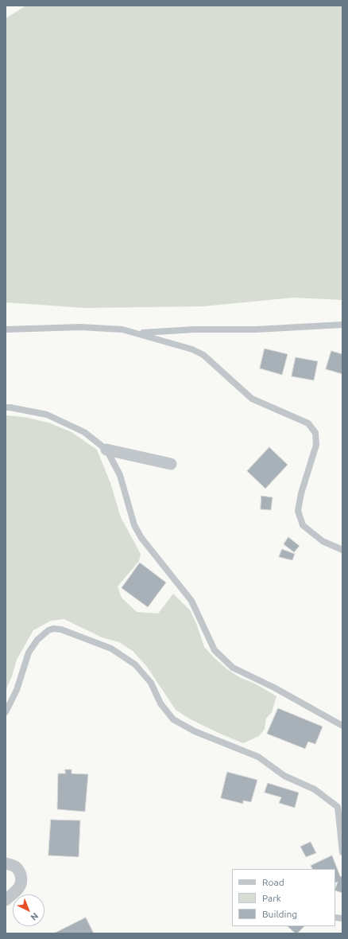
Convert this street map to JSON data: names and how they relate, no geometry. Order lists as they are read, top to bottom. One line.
{"legend":["Road","Park","Building"],"north":"bottom right"}
